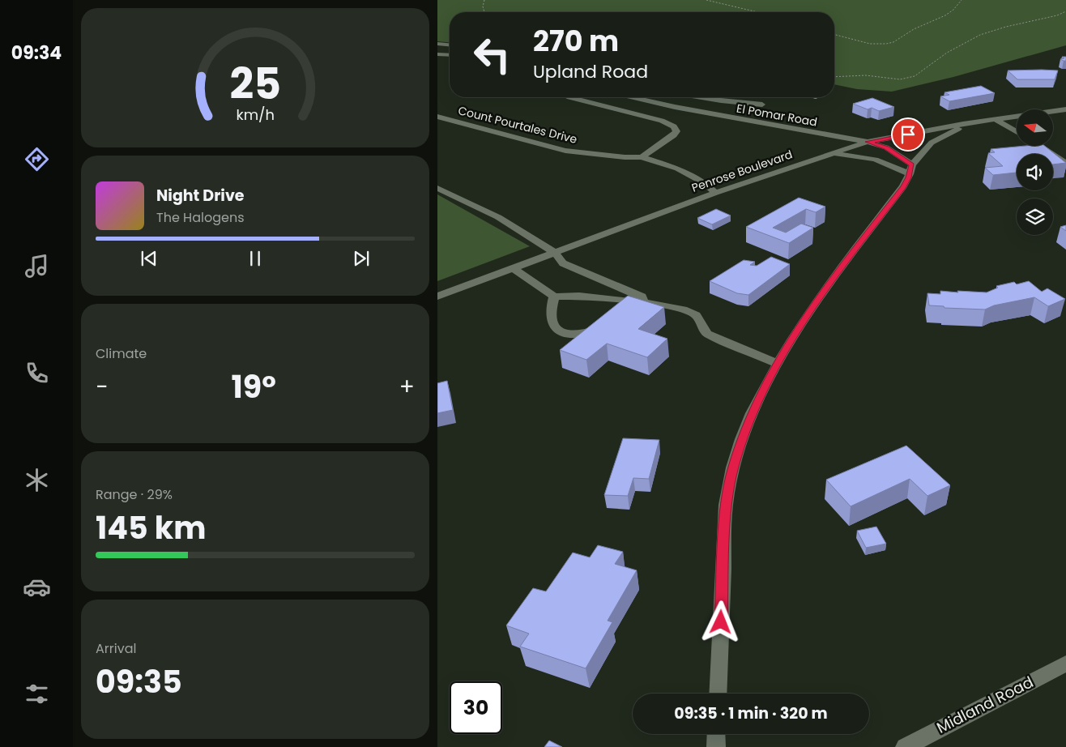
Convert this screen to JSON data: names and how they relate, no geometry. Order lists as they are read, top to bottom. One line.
{"streets":{"street":["El Pomar Road","Count Pourtales Drive","Penrose Boulevard","Midland Road"]},"crossings":[["El Pomar Road","Penrose Boulevard"],["Count Pourtales Drive","Penrose Boulevard"]],"north":"left","page":{"tabs":"09:34","turn":["270 m","Upland Road"],"song":["Night Drive","The Halogens"],"tile":["Climate",["Range · 29%","145 km"],["Arrival","09:35"]],"heat":["−","19°","+"],"limit":"30","trip":"09:35 · 1 min · 320 m","gauge":["25","km/h"]}}
